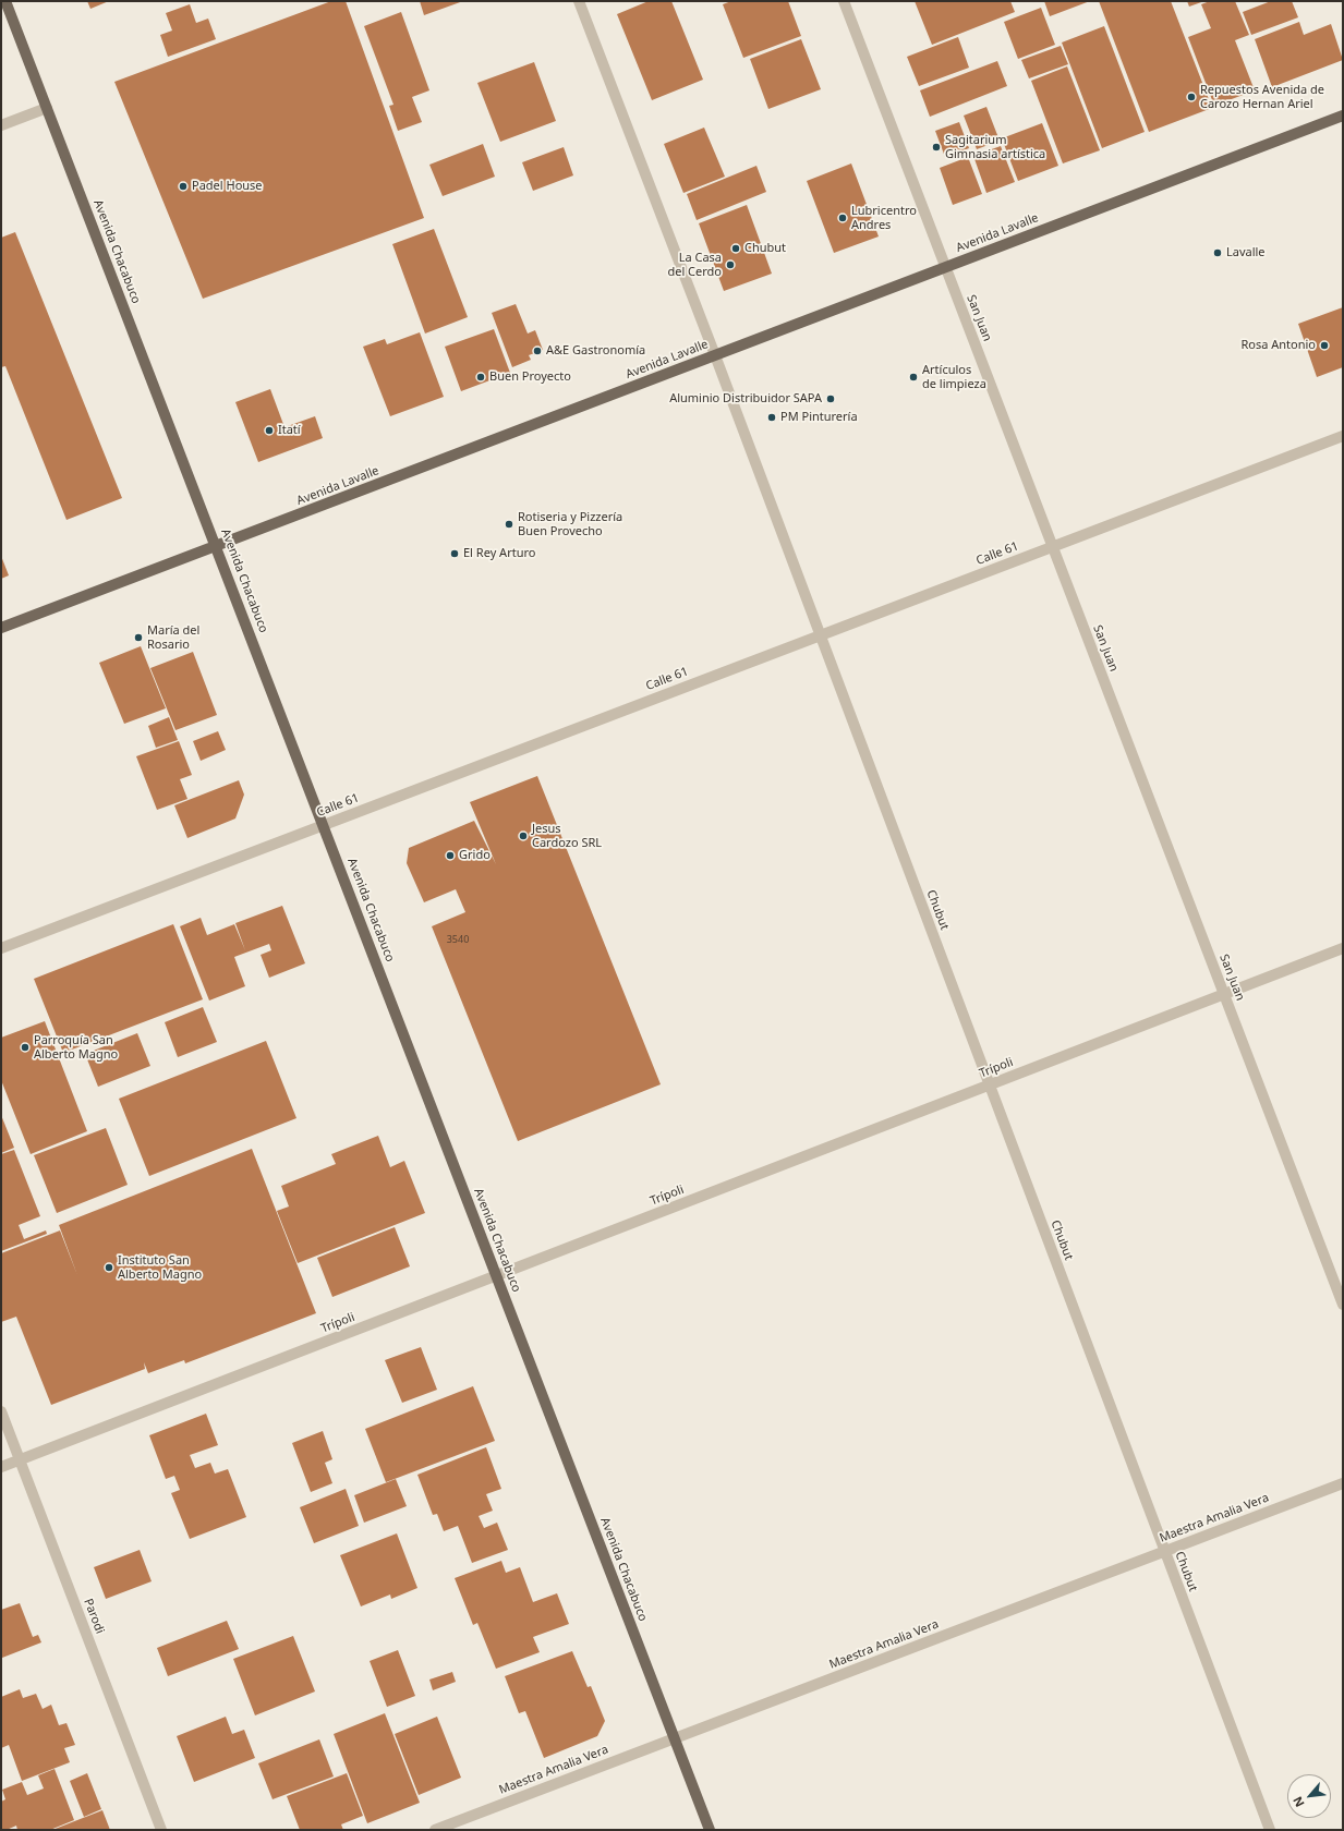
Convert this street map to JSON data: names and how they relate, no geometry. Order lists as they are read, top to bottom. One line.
{"streets":{"main road":["Avenida Lavalle","Avenida Chacabuco"],"street":["San Juan","Calle 61","Chubut","Trípoli","Maestra Amalia Vera","Parodi"]},"crossings":[["Avenida Lavalle","Avenida Chacabuco"],["Avenida Lavalle","San Juan"],["Avenida Lavalle","Chubut"],["Avenida Chacabuco","Calle 61"],["Avenida Chacabuco","Trípoli"],["Avenida Chacabuco","Maestra Amalia Vera"],["San Juan","Calle 61"],["San Juan","Trípoli"],["Calle 61","Chubut"],["Chubut","Trípoli"],["Chubut","Maestra Amalia Vera"],["Trípoli","Parodi"]],"places":["Repuestos Avenida de Carozo Hernan Ariel","Sagitarium Gimnasia artística","Padel House","Lubricentro Andres","Chubut","Lavalle","La Casa del Cerdo","Rosa Antonio","A&E Gastronomía","Buen Proyecto","Artículos de limpieza","Aluminio Distribuidor SAPA","PM Pinturería","Itatí","Rotiseria y Pizzería Buen Provecho","El Rey Arturo","María del Rosario","Jesus Cardozo SRL","Grido","Parroquía San Alberto Magno","Instituto San Alberto Magno"],"house_numbers":["3540"],"north":"bottom left"}
